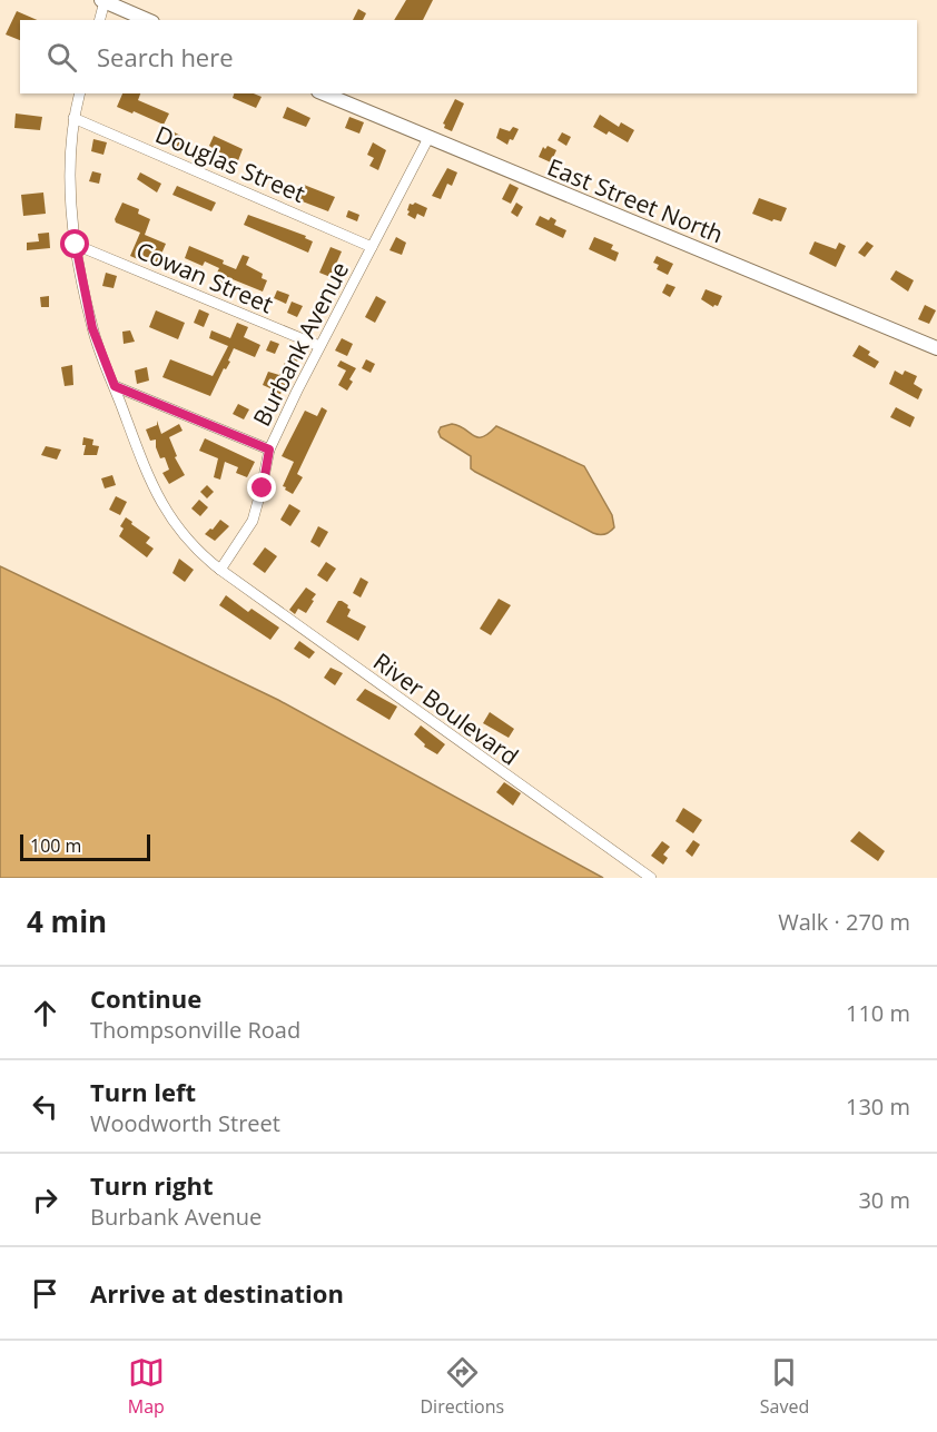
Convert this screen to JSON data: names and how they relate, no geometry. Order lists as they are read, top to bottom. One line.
{"streets":{"main road":["East Street North"],"street":["Douglas Street","Cowan Street","Burbank Avenue","River Boulevard"]},"crossings":[["Douglas Street","Burbank Avenue"],["Douglas Street","River Boulevard"],["East Street North","Burbank Avenue"],["Cowan Street","Burbank Avenue"],["Cowan Street","River Boulevard"],["Burbank Avenue","River Boulevard"]],"scale_bar":"100 m","page":{"search":"Search here","scale":"100 m","heading":["4 min","Walk · 270 m"],"list":[["Continue","Thompsonville Road","110 m"],["Turn left","Woodworth Street","130 m"],["Turn right","Burbank Avenue","30 m"],"Arrive at destination"],"nav":["Map","Directions","Saved"]}}
